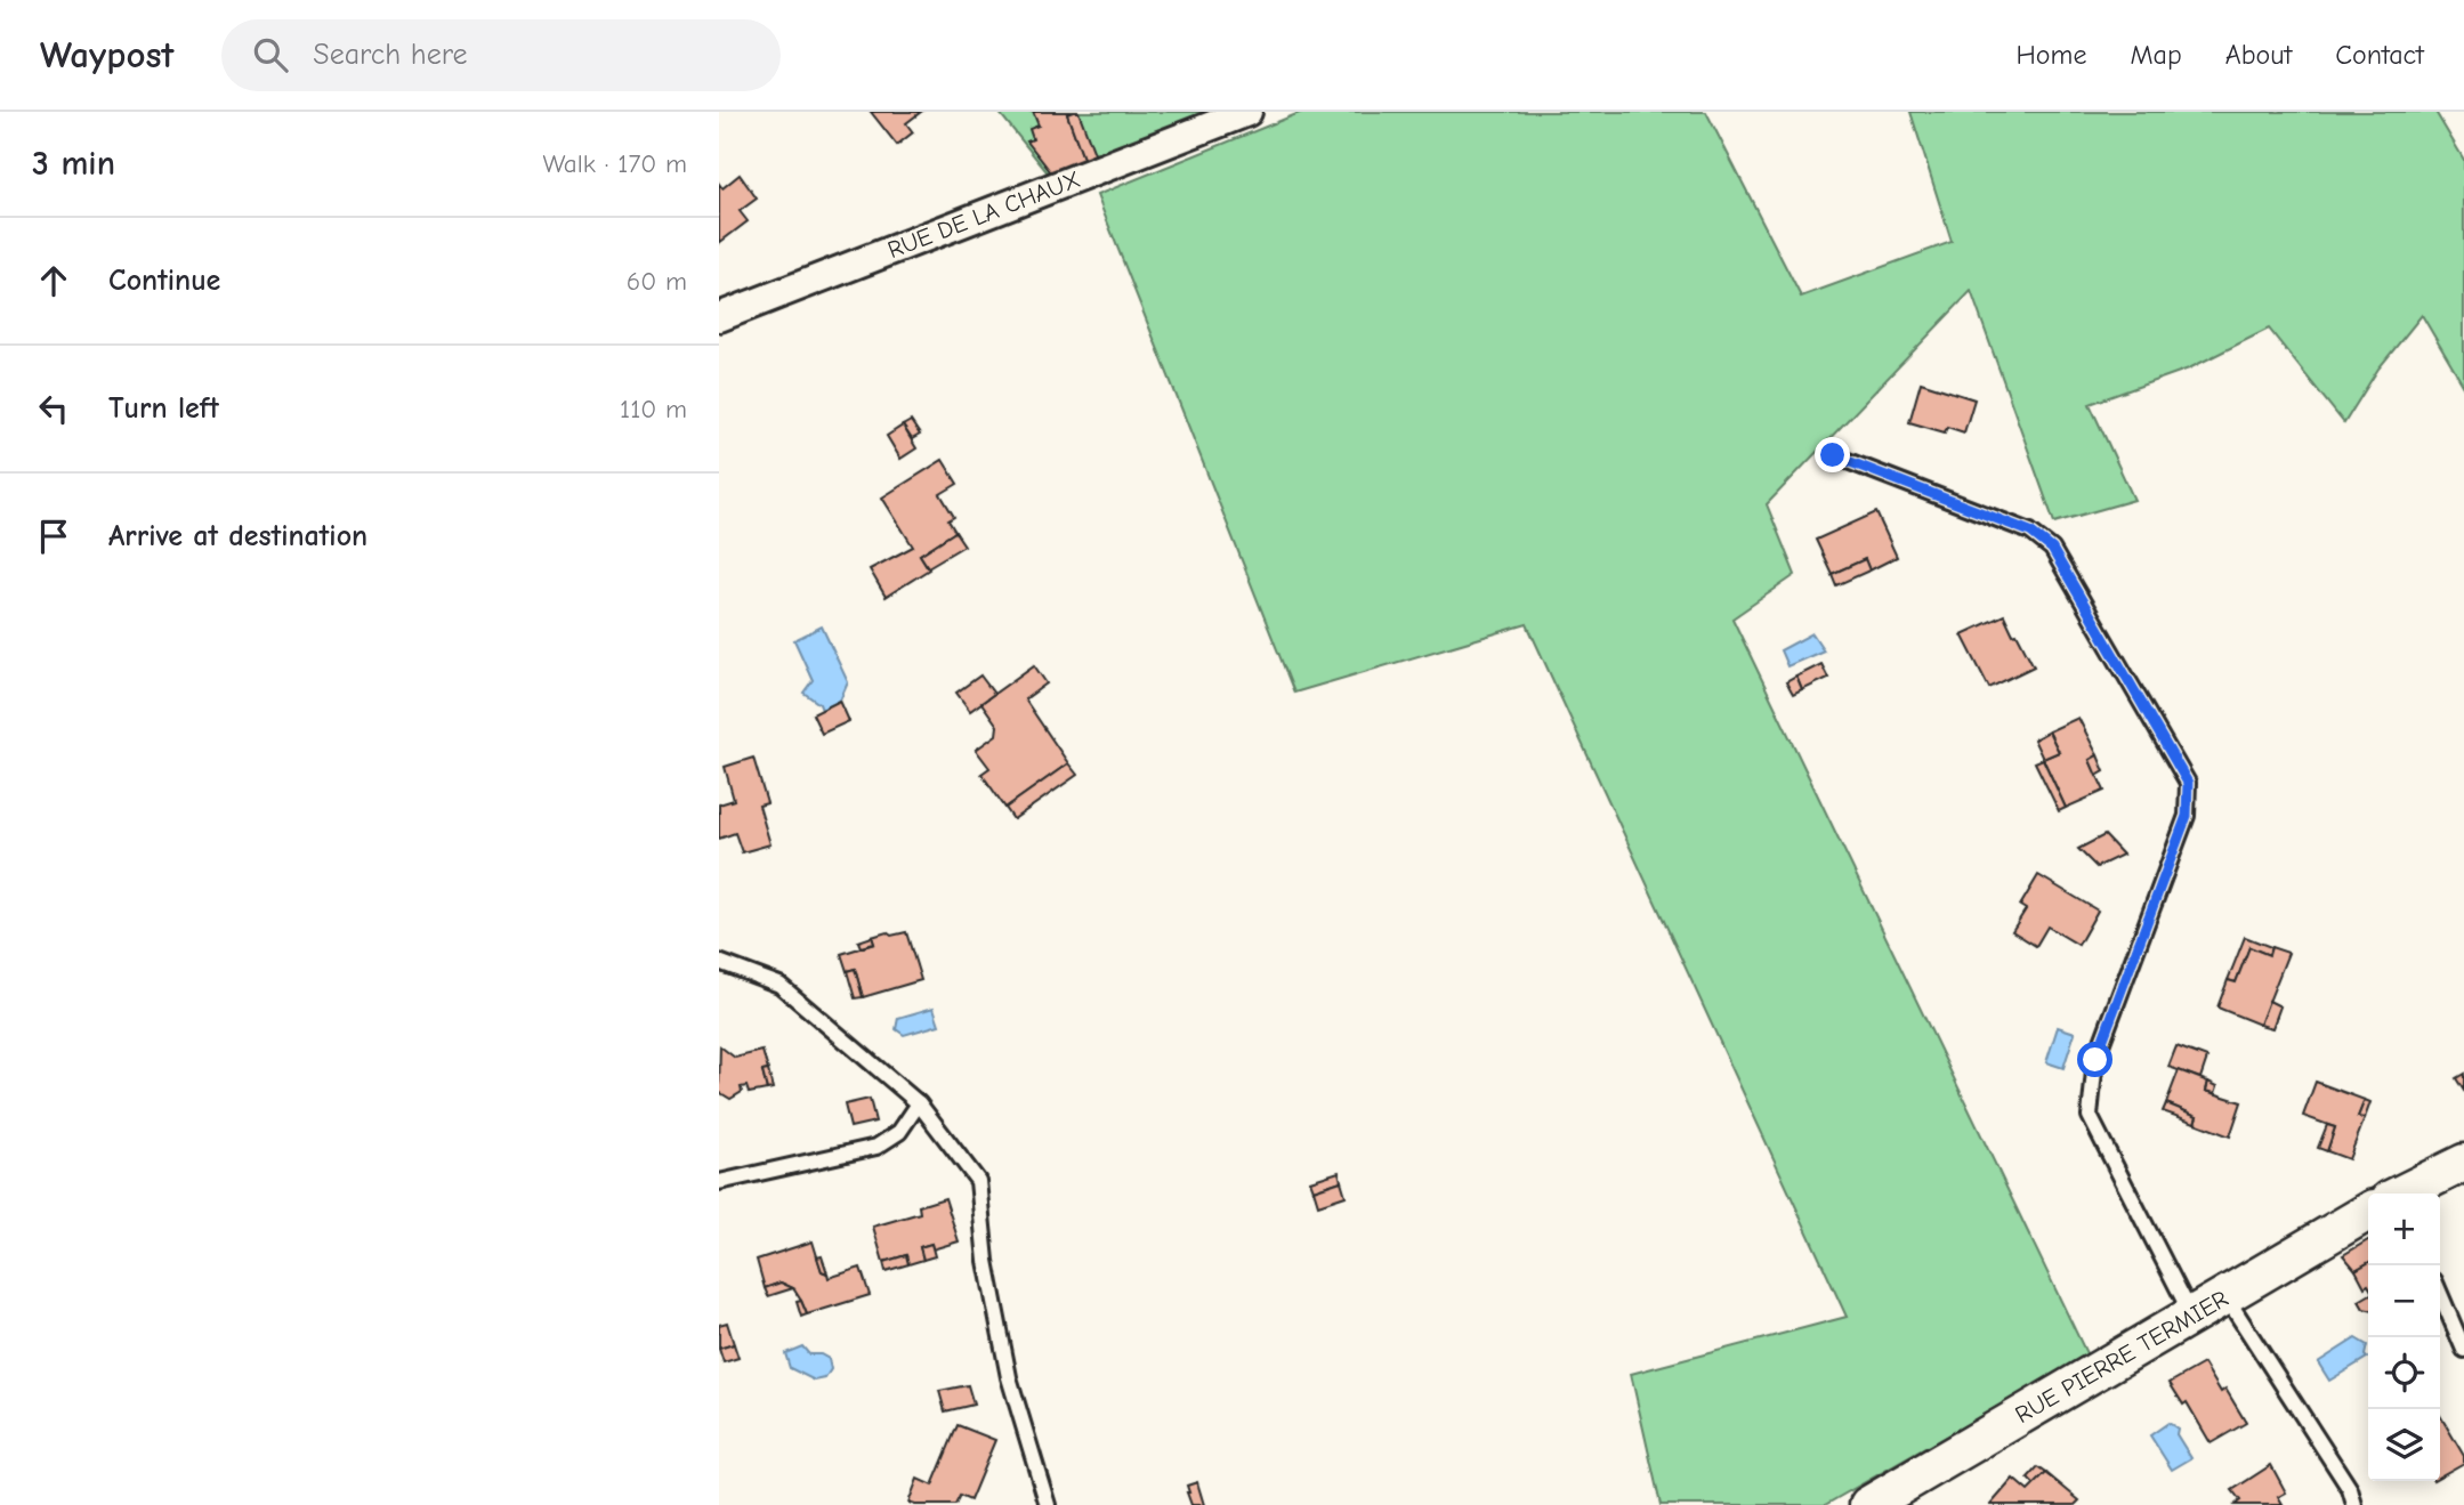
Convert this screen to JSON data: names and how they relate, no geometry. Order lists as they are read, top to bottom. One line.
{"streets":{"street":["RUE DE LA CHAUX","RUE PIERRE TERMIER"]},"page":{"header":"Waypost","search":"Search here","nav":["Home","Map","About","Contact"],"heading":["3 min","Walk · 170 m"],"list":[["Continue","60 m"],["Turn left","110 m"],"Arrive at destination"],"map_buttons":["+","−"]}}
